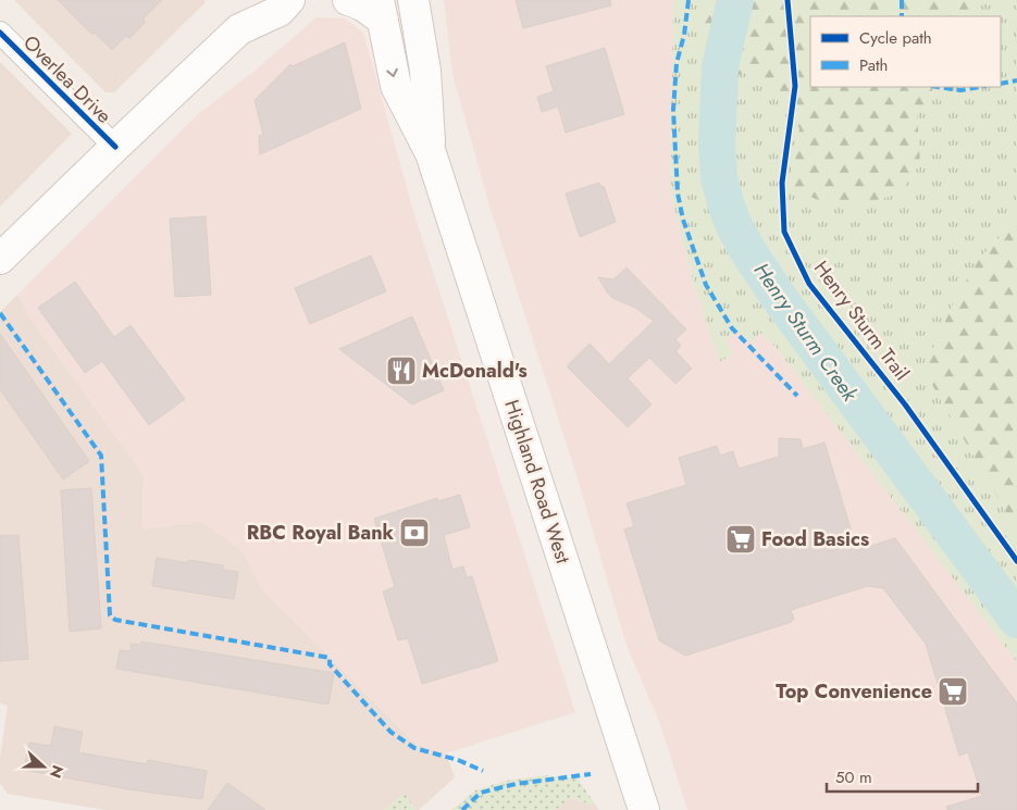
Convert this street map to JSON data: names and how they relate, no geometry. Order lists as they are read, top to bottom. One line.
{"streets":{"main road":["Highland Road West"],"street":["Overlea Drive"],"cycle path":["Henry Sturm Trail"]},"water":["Henry Sturm Creek"],"places":{"restaurant":["McDonald's"],"bank":["RBC Royal Bank"],"supermarket":["Food Basics","Top Convenience"]},"legend":["Cycle path","Path"],"scale_bar":"50 m","north":"right"}
